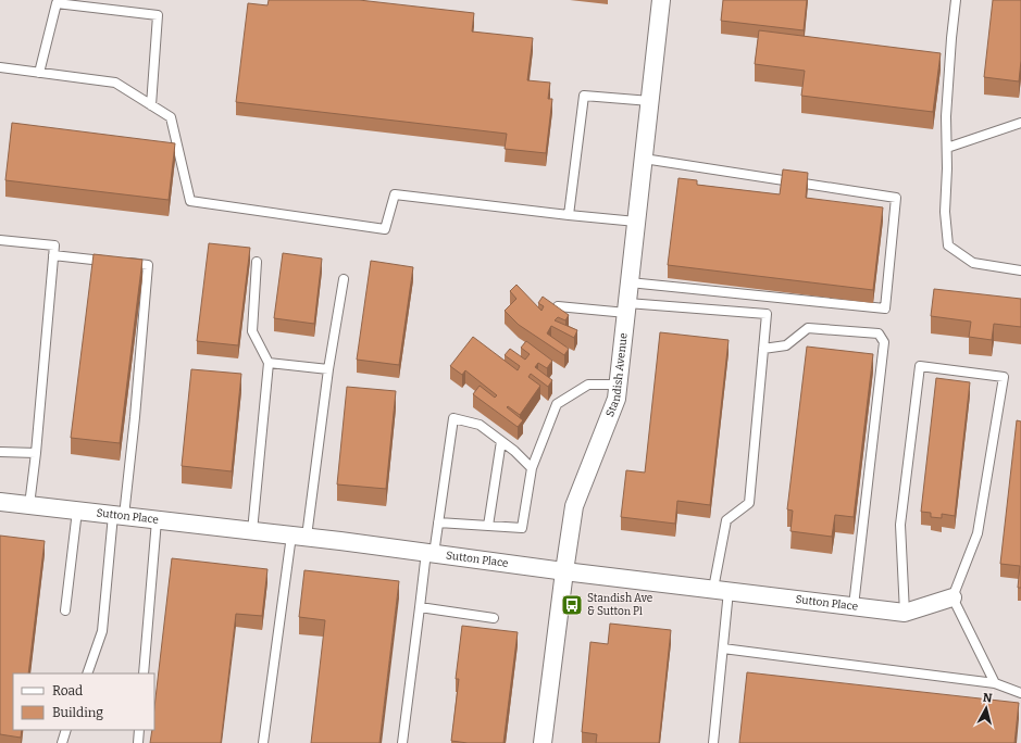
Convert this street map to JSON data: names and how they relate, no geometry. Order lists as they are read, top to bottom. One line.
{"streets":{"street":["Standish Avenue","Sutton Place"]},"crossings":[["Standish Avenue","Sutton Place"]],"places":{"bus stop":["Standish Ave & Sutton Pl"]},"legend":["Road","Building"],"north":"top"}
